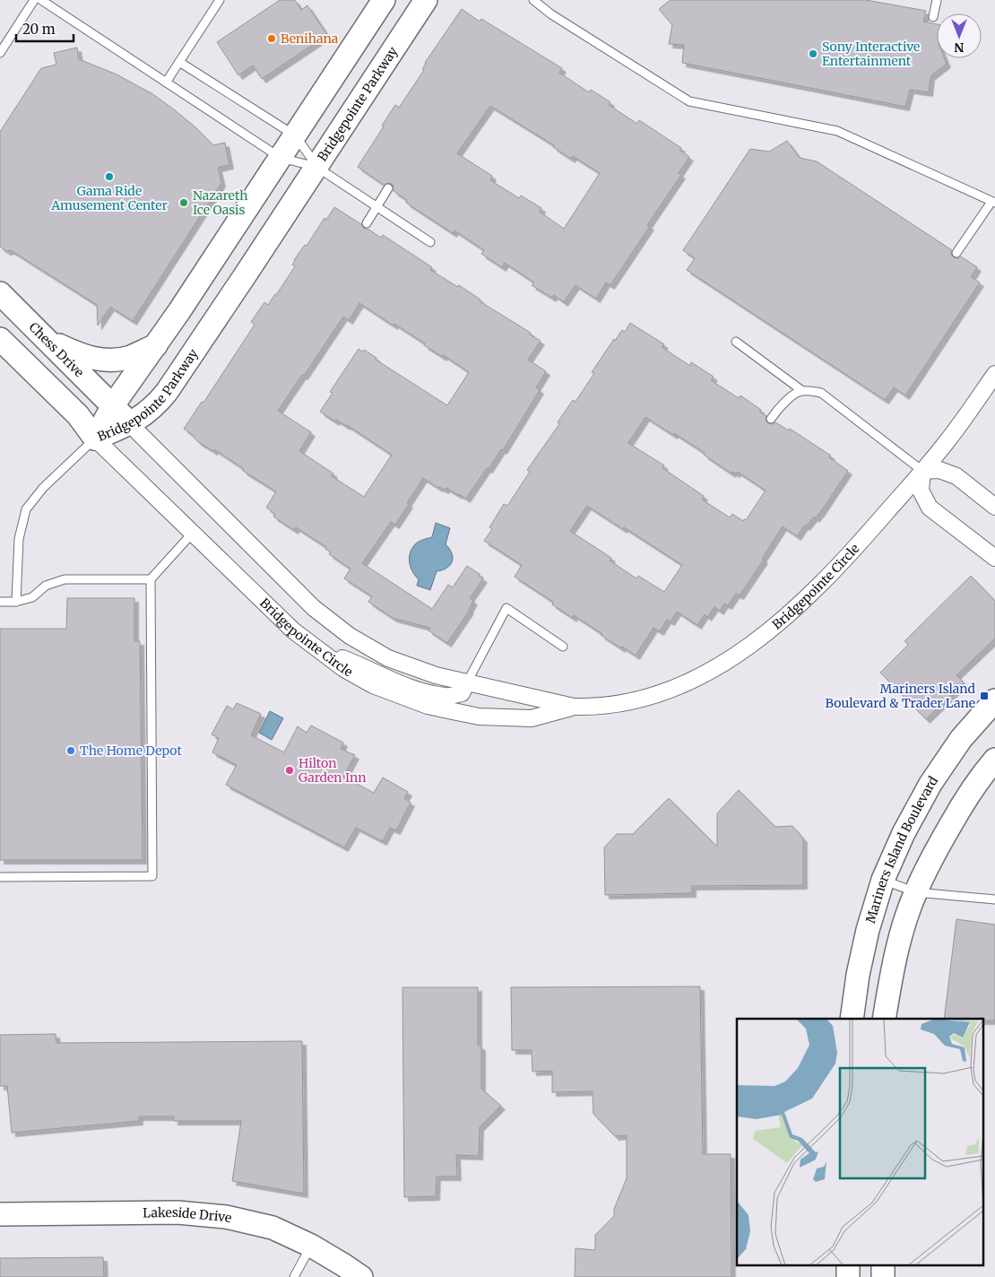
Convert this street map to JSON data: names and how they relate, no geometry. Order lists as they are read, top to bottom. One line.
{"streets":{"main road":["Bridgepointe Parkway","Chess Drive","Bridgepointe Circle","Mariners Island Boulevard","Lakeside Drive"]},"crossings":[["Bridgepointe Parkway","Chess Drive"],["Bridgepointe Parkway","Bridgepointe Circle"],["Chess Drive","Bridgepointe Circle"]],"places":{"other":["Benihana","Sony Interactive Entertainment","Gama Ride Amusement Center","Nazareth Ice Oasis","The Home Depot","Hilton Garden Inn"],"transit":["Mariners Island Boulevard & Trader Lane"]},"scale_bar":"20 m","north":"bottom"}
